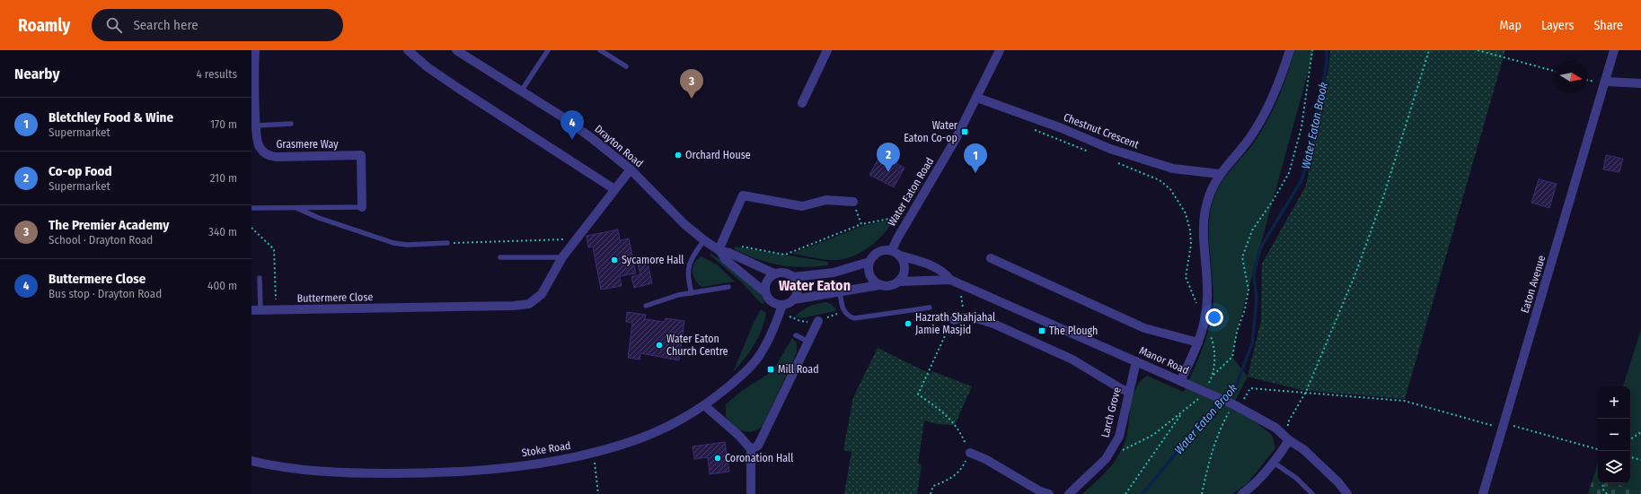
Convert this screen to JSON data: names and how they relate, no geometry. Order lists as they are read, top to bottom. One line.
{"streets":{"street":["Chestnut Crescent","Grasmere Way","Drayton Road","Water Eaton Road","Eaton Avenue","Buttermere Close","Manor Road","Larch Grove","Stoke Road"]},"crossings":[["Chestnut Crescent","Water Eaton Road"],["Drayton Road","Buttermere Close"],["Drayton Road","Stoke Road"],["Water Eaton Road","Manor Road"],["Manor Road","Larch Grove"]],"districts":["Water Eaton"],"water":["Water Eaton Brook"],"places":{"transit":["Water Eaton Co-op","The Plough","Mill Road"],"other":["Orchard House","Sycamore Hall","Hazrath Shahjahal Jamie Masjid","Water Eaton Church Centre","Coronation Hall"]},"north":"right","page":{"header":"Roamly","search":"Search here","nav":["Map","Layers","Share"],"heading":["Nearby","4 results"],"pins":["3","4","2","1"],"list":[{"mark":"1","name":"Bletchley Food & Wine","note":"Supermarket","value":"170 m"},{"mark":"2","name":"Co-op Food","note":"Supermarket","value":"210 m"},{"mark":"3","name":"The Premier Academy","note":"School · Drayton Road","value":"340 m"},{"mark":"4","name":"Buttermere Close","note":"Bus stop · Drayton Road","value":"400 m"}],"map_buttons":["+","−"]}}
